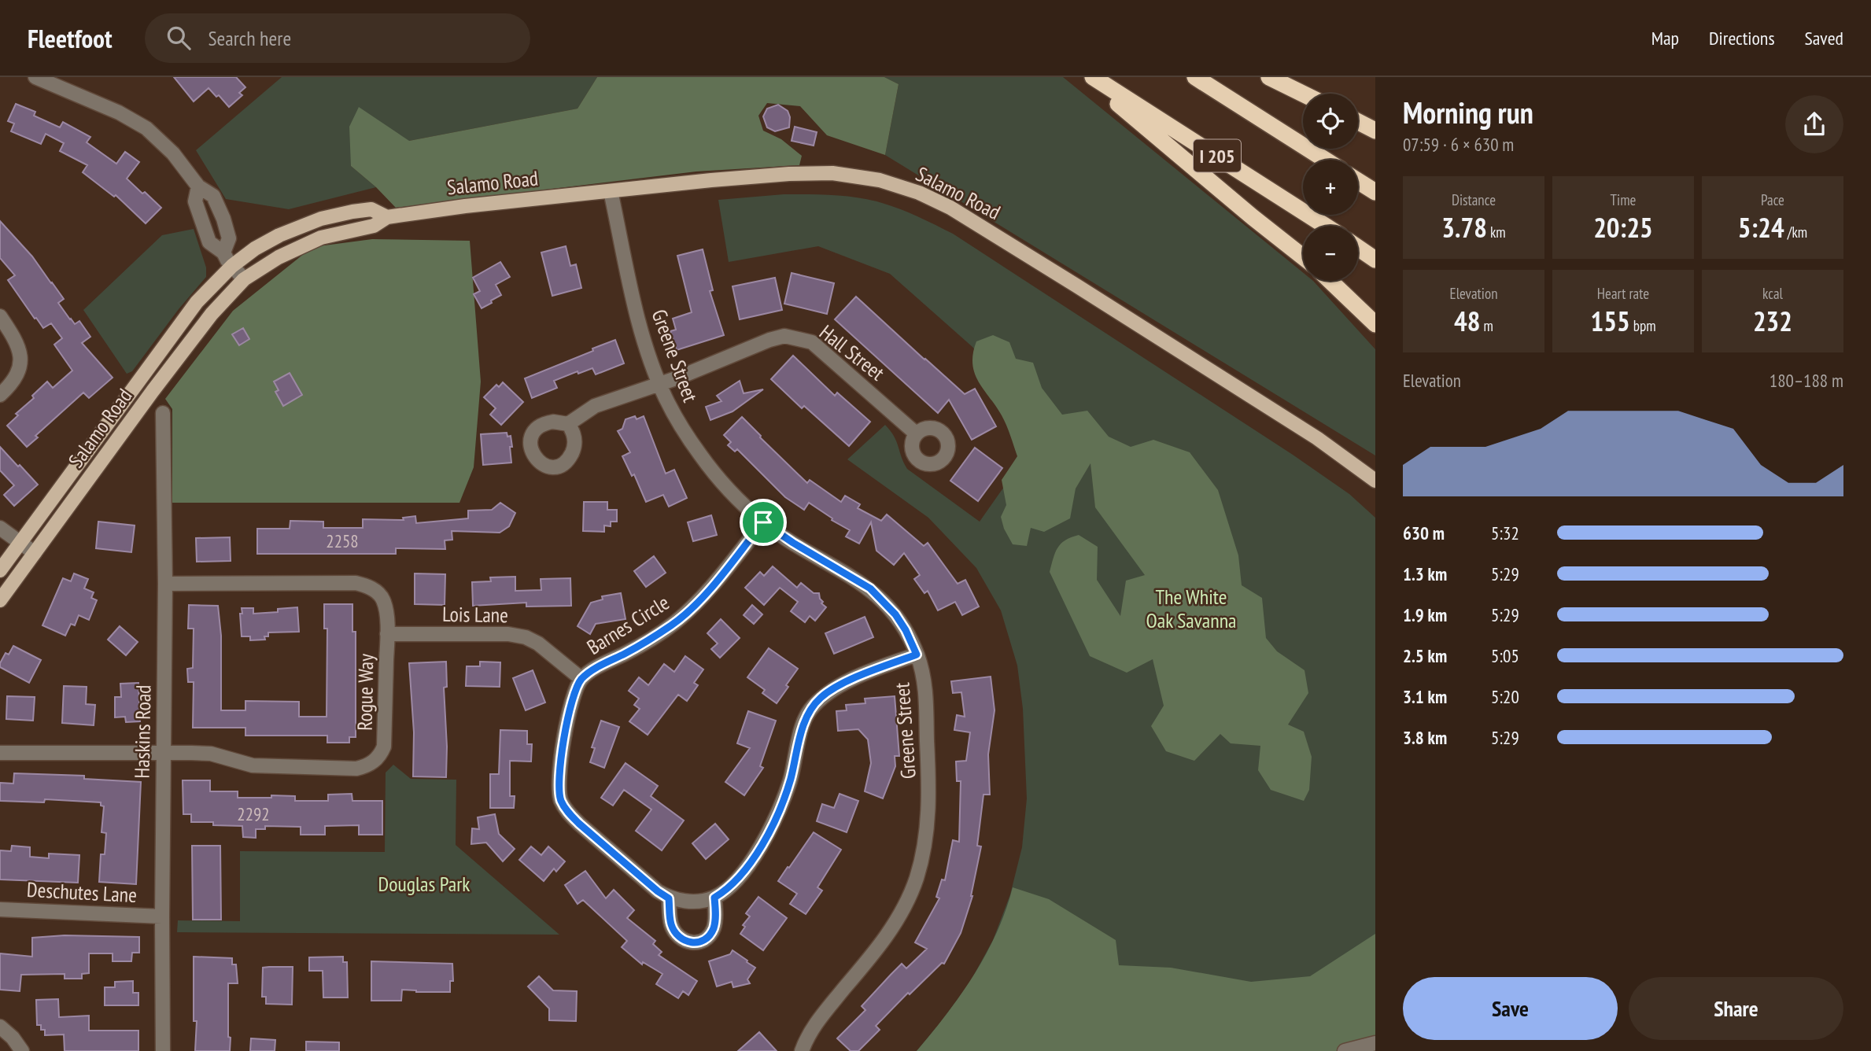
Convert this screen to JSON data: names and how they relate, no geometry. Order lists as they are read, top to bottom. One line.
{"streets":{"highway":["I 205"],"main road":["Salamo Road"],"street":["Hall Street","Greene Street","Lois Lane","Barnes Circle","Rogue Way","Haskins Road","Deschutes Lane"]},"crossings":[["Salamo Road","Greene Street"],["Hall Street","Greene Street"],["Greene Street","Barnes Circle"],["Lois Lane","Barnes Circle"],["Lois Lane","Rogue Way"],["Rogue Way","Haskins Road"],["Haskins Road","Deschutes Lane"]],"parks":["The White Oak Savanna","Douglas Park"],"house_numbers":["2258","2292"],"page":{"header":"Fleetfoot","search":"Search here","nav":["Map","Directions","Saved"],"heading":["Morning run","07:59 · 6 × 630 m"],"map_buttons":["+","−"],"stats":[["Distance","3.78 km"],["Time","20:25"],["Pace","5:24 /km"],["Elevation","48 m"],["Heart rate","155 bpm"],["kcal","232"]],"chart":["Elevation","180–188 m"],"list":[{"name":"630 m","note":"5:32"},{"name":"1.3 km","note":"5:29"},{"name":"1.9 km","note":"5:29"},{"name":"2.5 km","note":"5:05"},{"name":"3.1 km","note":"5:20"},{"name":"3.8 km","note":"5:29"}],"buttons":["Save","Share"]}}
